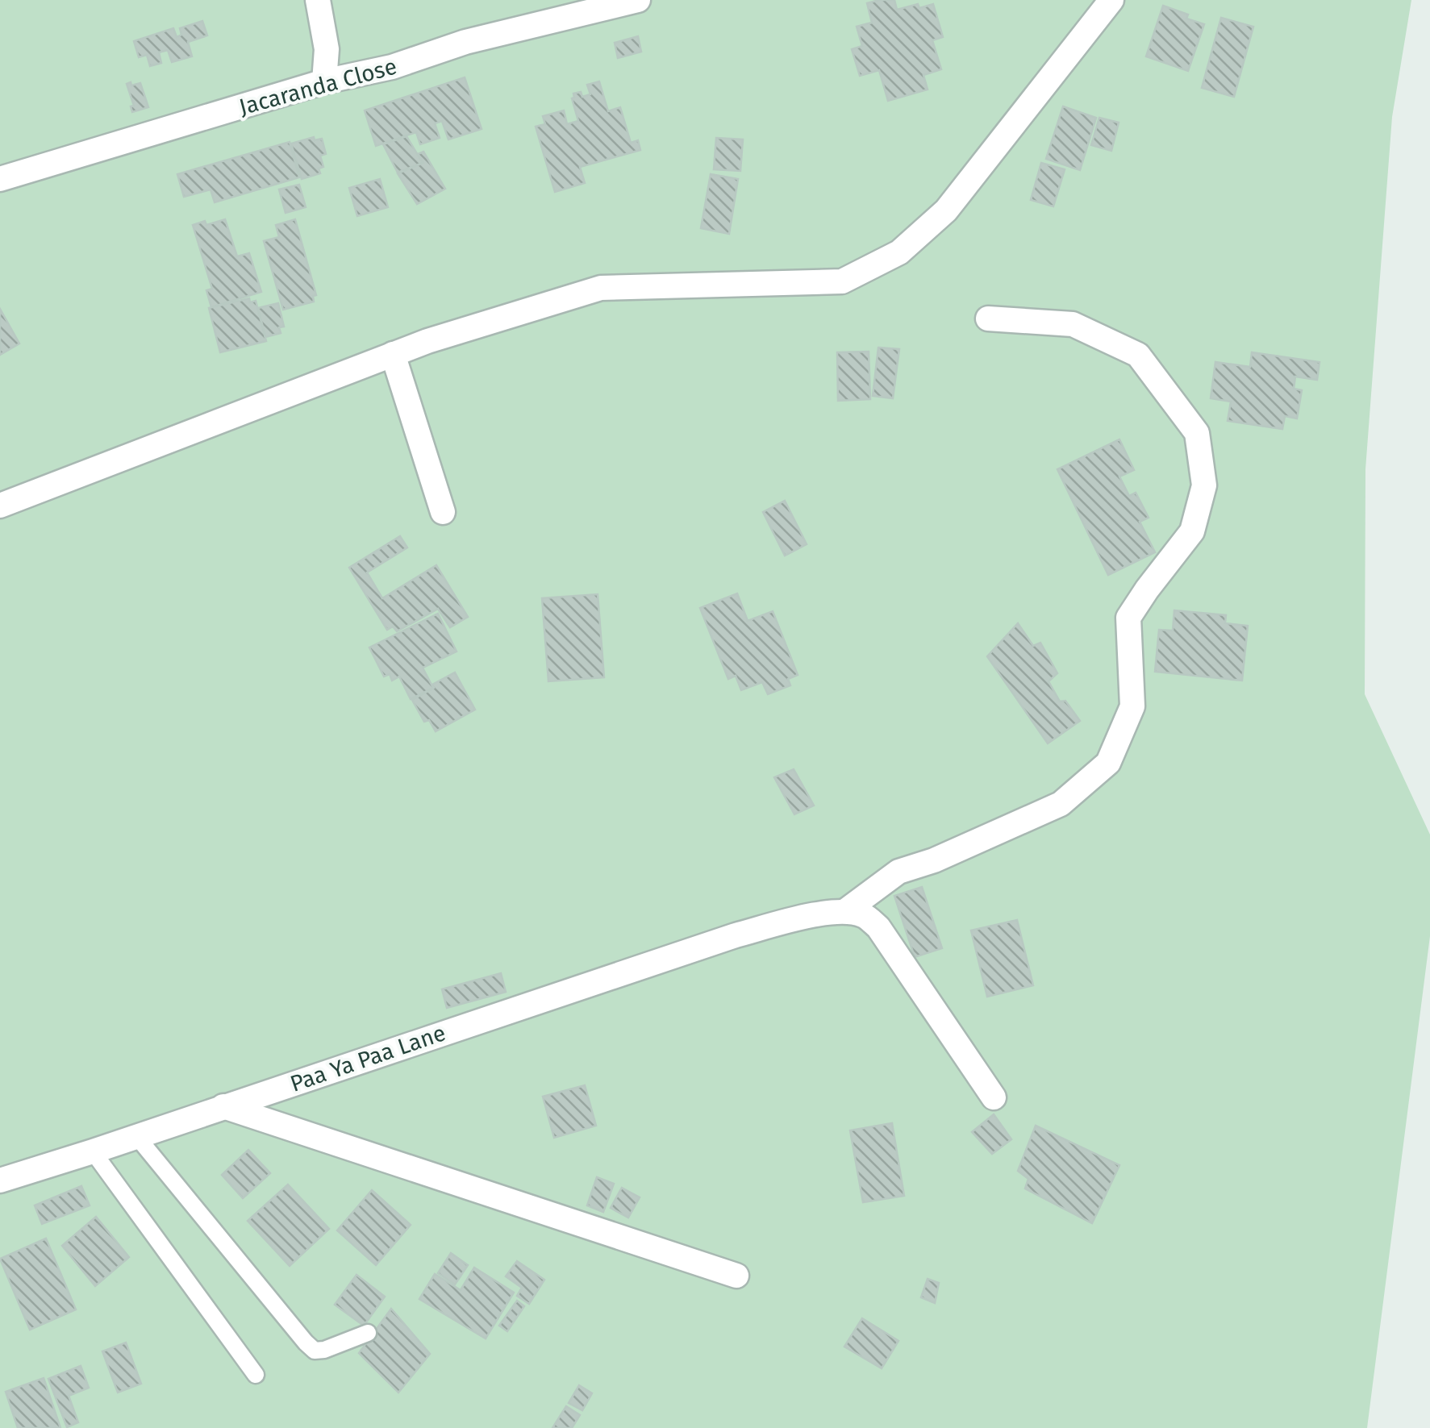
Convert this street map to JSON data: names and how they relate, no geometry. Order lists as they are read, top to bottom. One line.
{"streets":{"street":["Jacaranda Close","Paa Ya Paa Lane"]}}
